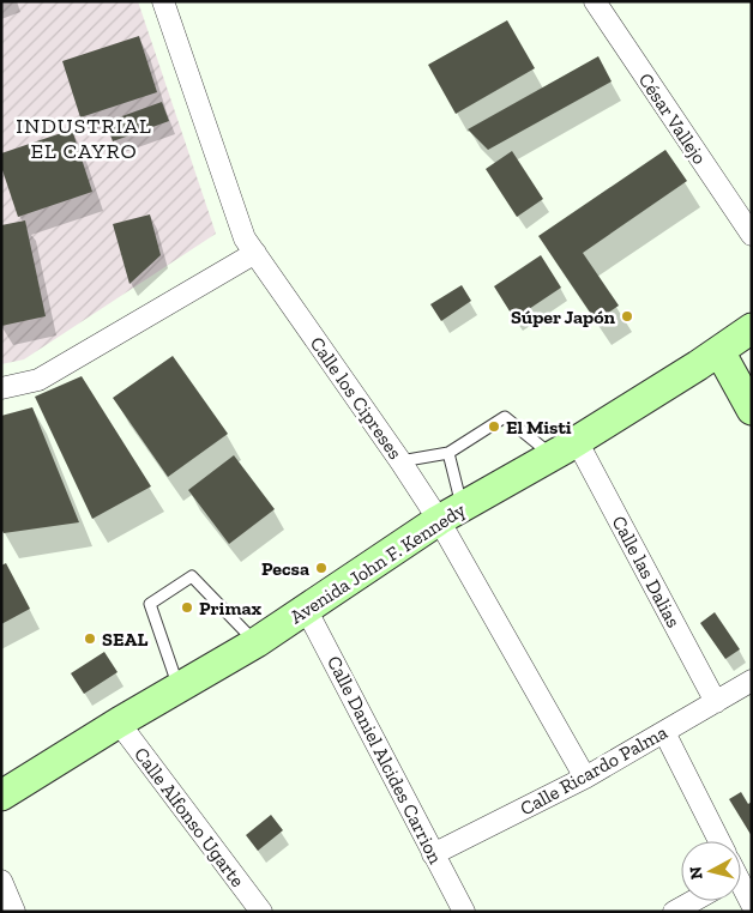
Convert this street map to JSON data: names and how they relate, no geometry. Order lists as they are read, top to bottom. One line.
{"streets":{"main road":["Avenida John F. Kennedy"],"street":["César Vallejo","Calle los Cipreses","Calle las Dalias","Calle Daniel Alcides Carrion","Calle Ricardo Palma","Calle Alfonso Ugarte"]},"crossings":[["Calle los Cipreses","Avenida John F. Kennedy"],["Calle los Cipreses","Calle Ricardo Palma"],["Avenida John F. Kennedy","Calle las Dalias"],["Avenida John F. Kennedy","Calle Daniel Alcides Carrion"],["Avenida John F. Kennedy","Calle Alfonso Ugarte"],["Calle las Dalias","Calle Ricardo Palma"],["Calle Daniel Alcides Carrion","Calle Ricardo Palma"]],"districts":["INDUSTRIAL EL CAYRO"],"places":["Súper Japón","El Misti","Pecsa","Primax","SEAL"],"north":"left"}
